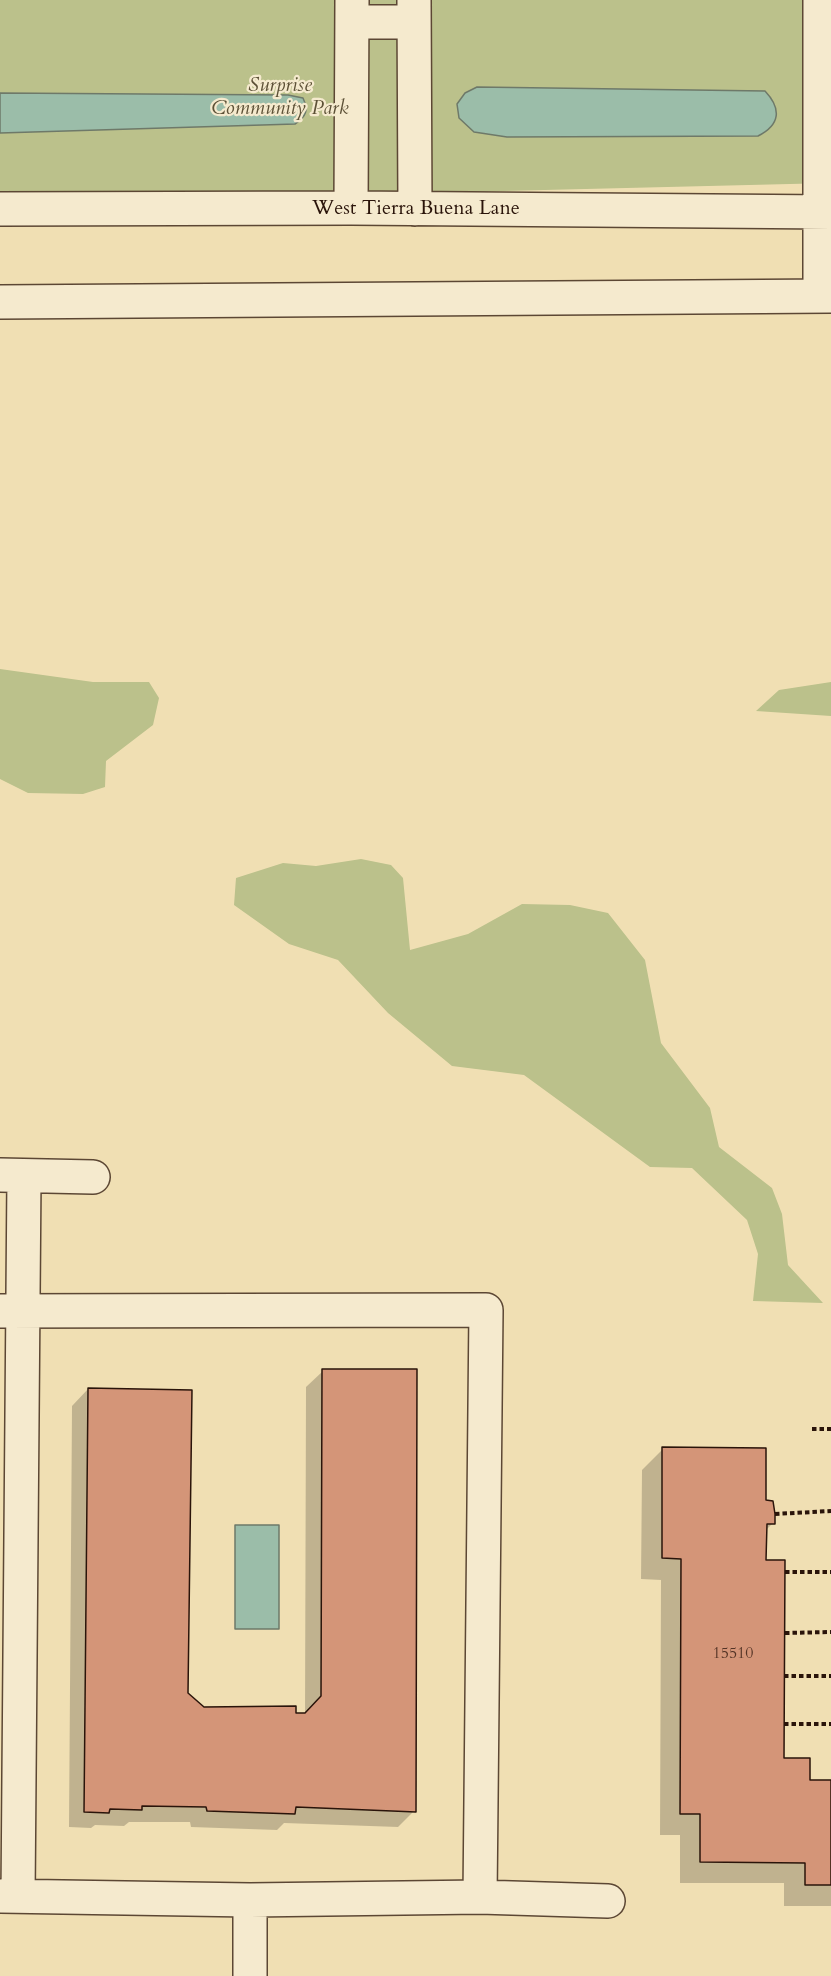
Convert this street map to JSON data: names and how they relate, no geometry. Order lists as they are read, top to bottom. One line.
{"streets":{"street":["West Tierra Buena Lane"]},"parks":["Surprise Community Park"],"house_numbers":["15510"]}
